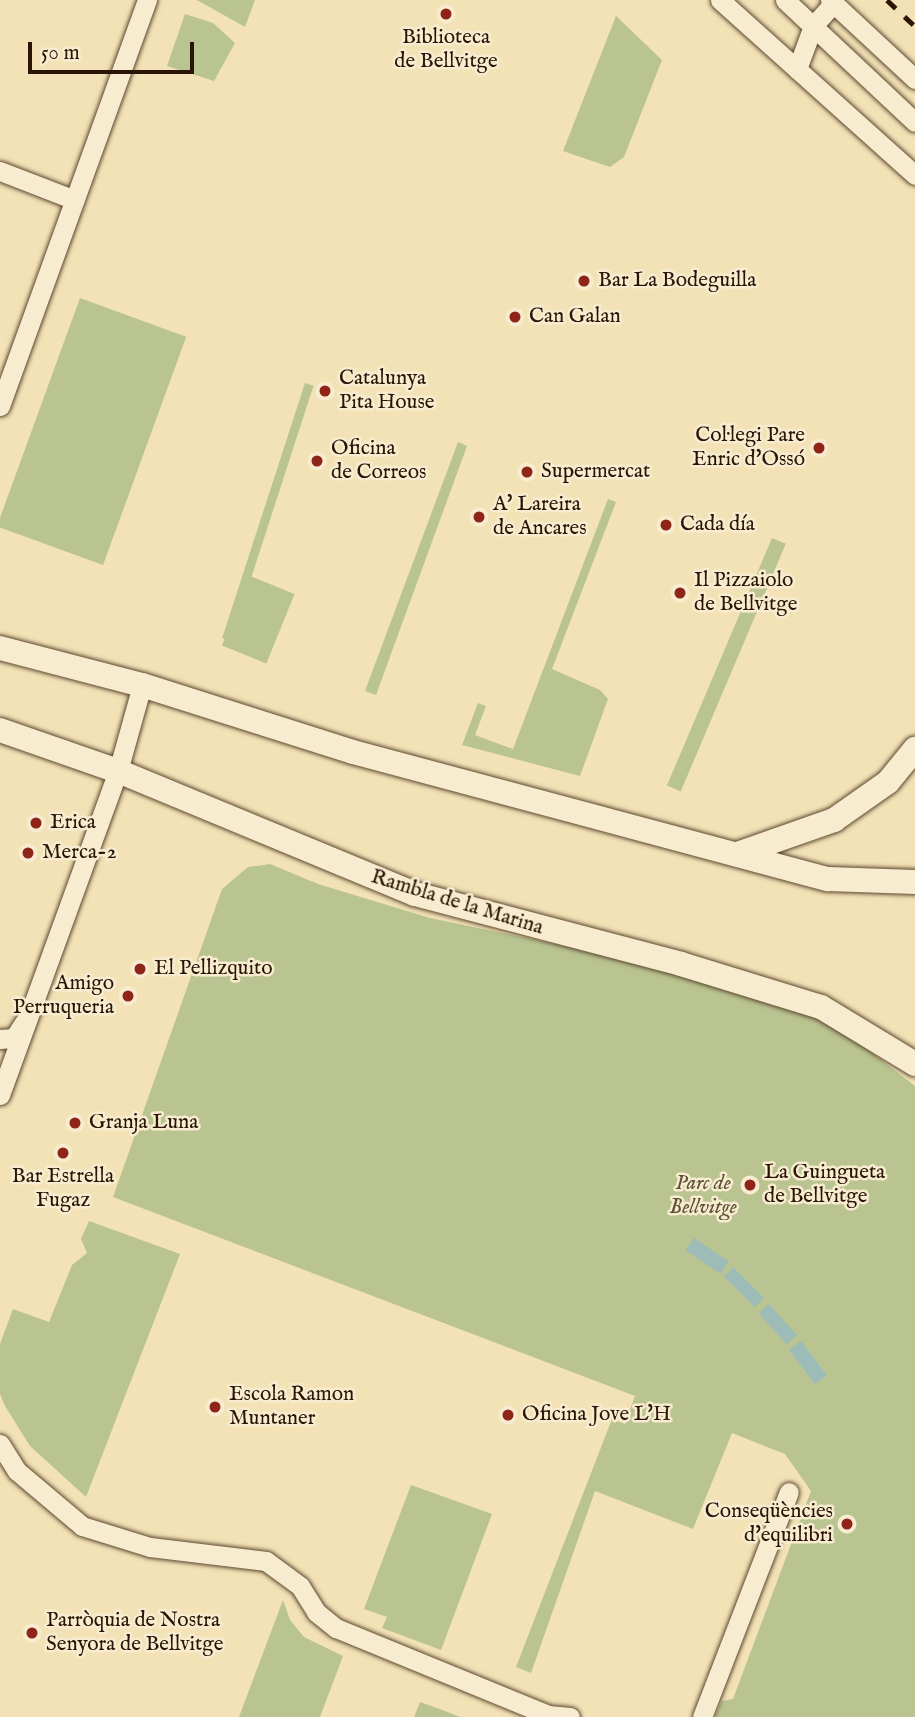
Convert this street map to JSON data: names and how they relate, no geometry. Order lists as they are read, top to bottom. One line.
{"streets":{"street":["Rambla de la Marina"]},"parks":["Parc de Bellvitge"],"places":["Biblioteca de Bellvitge","Bar La Bodeguilla","Can Galan","Catalunya Pita House","Col·legi Pare Enric d'Ossó","Oficina de Correos","Supermercat","A' Lareira de Ancares","Cada día","Il Pizzaiolo de Bellvitge","Erica","Merca-2","El Pellizquito","Amigo Perruqueria","Granja Luna","Bar Estrella Fugaz","La Guingueta de Bellvitge","Escola Ramon Muntaner","Oficina Jove L'H","Conseqüències d'equilibri","Parròquia de Nostra Senyora de Bellvitge"],"scale_bar":"50 m"}
